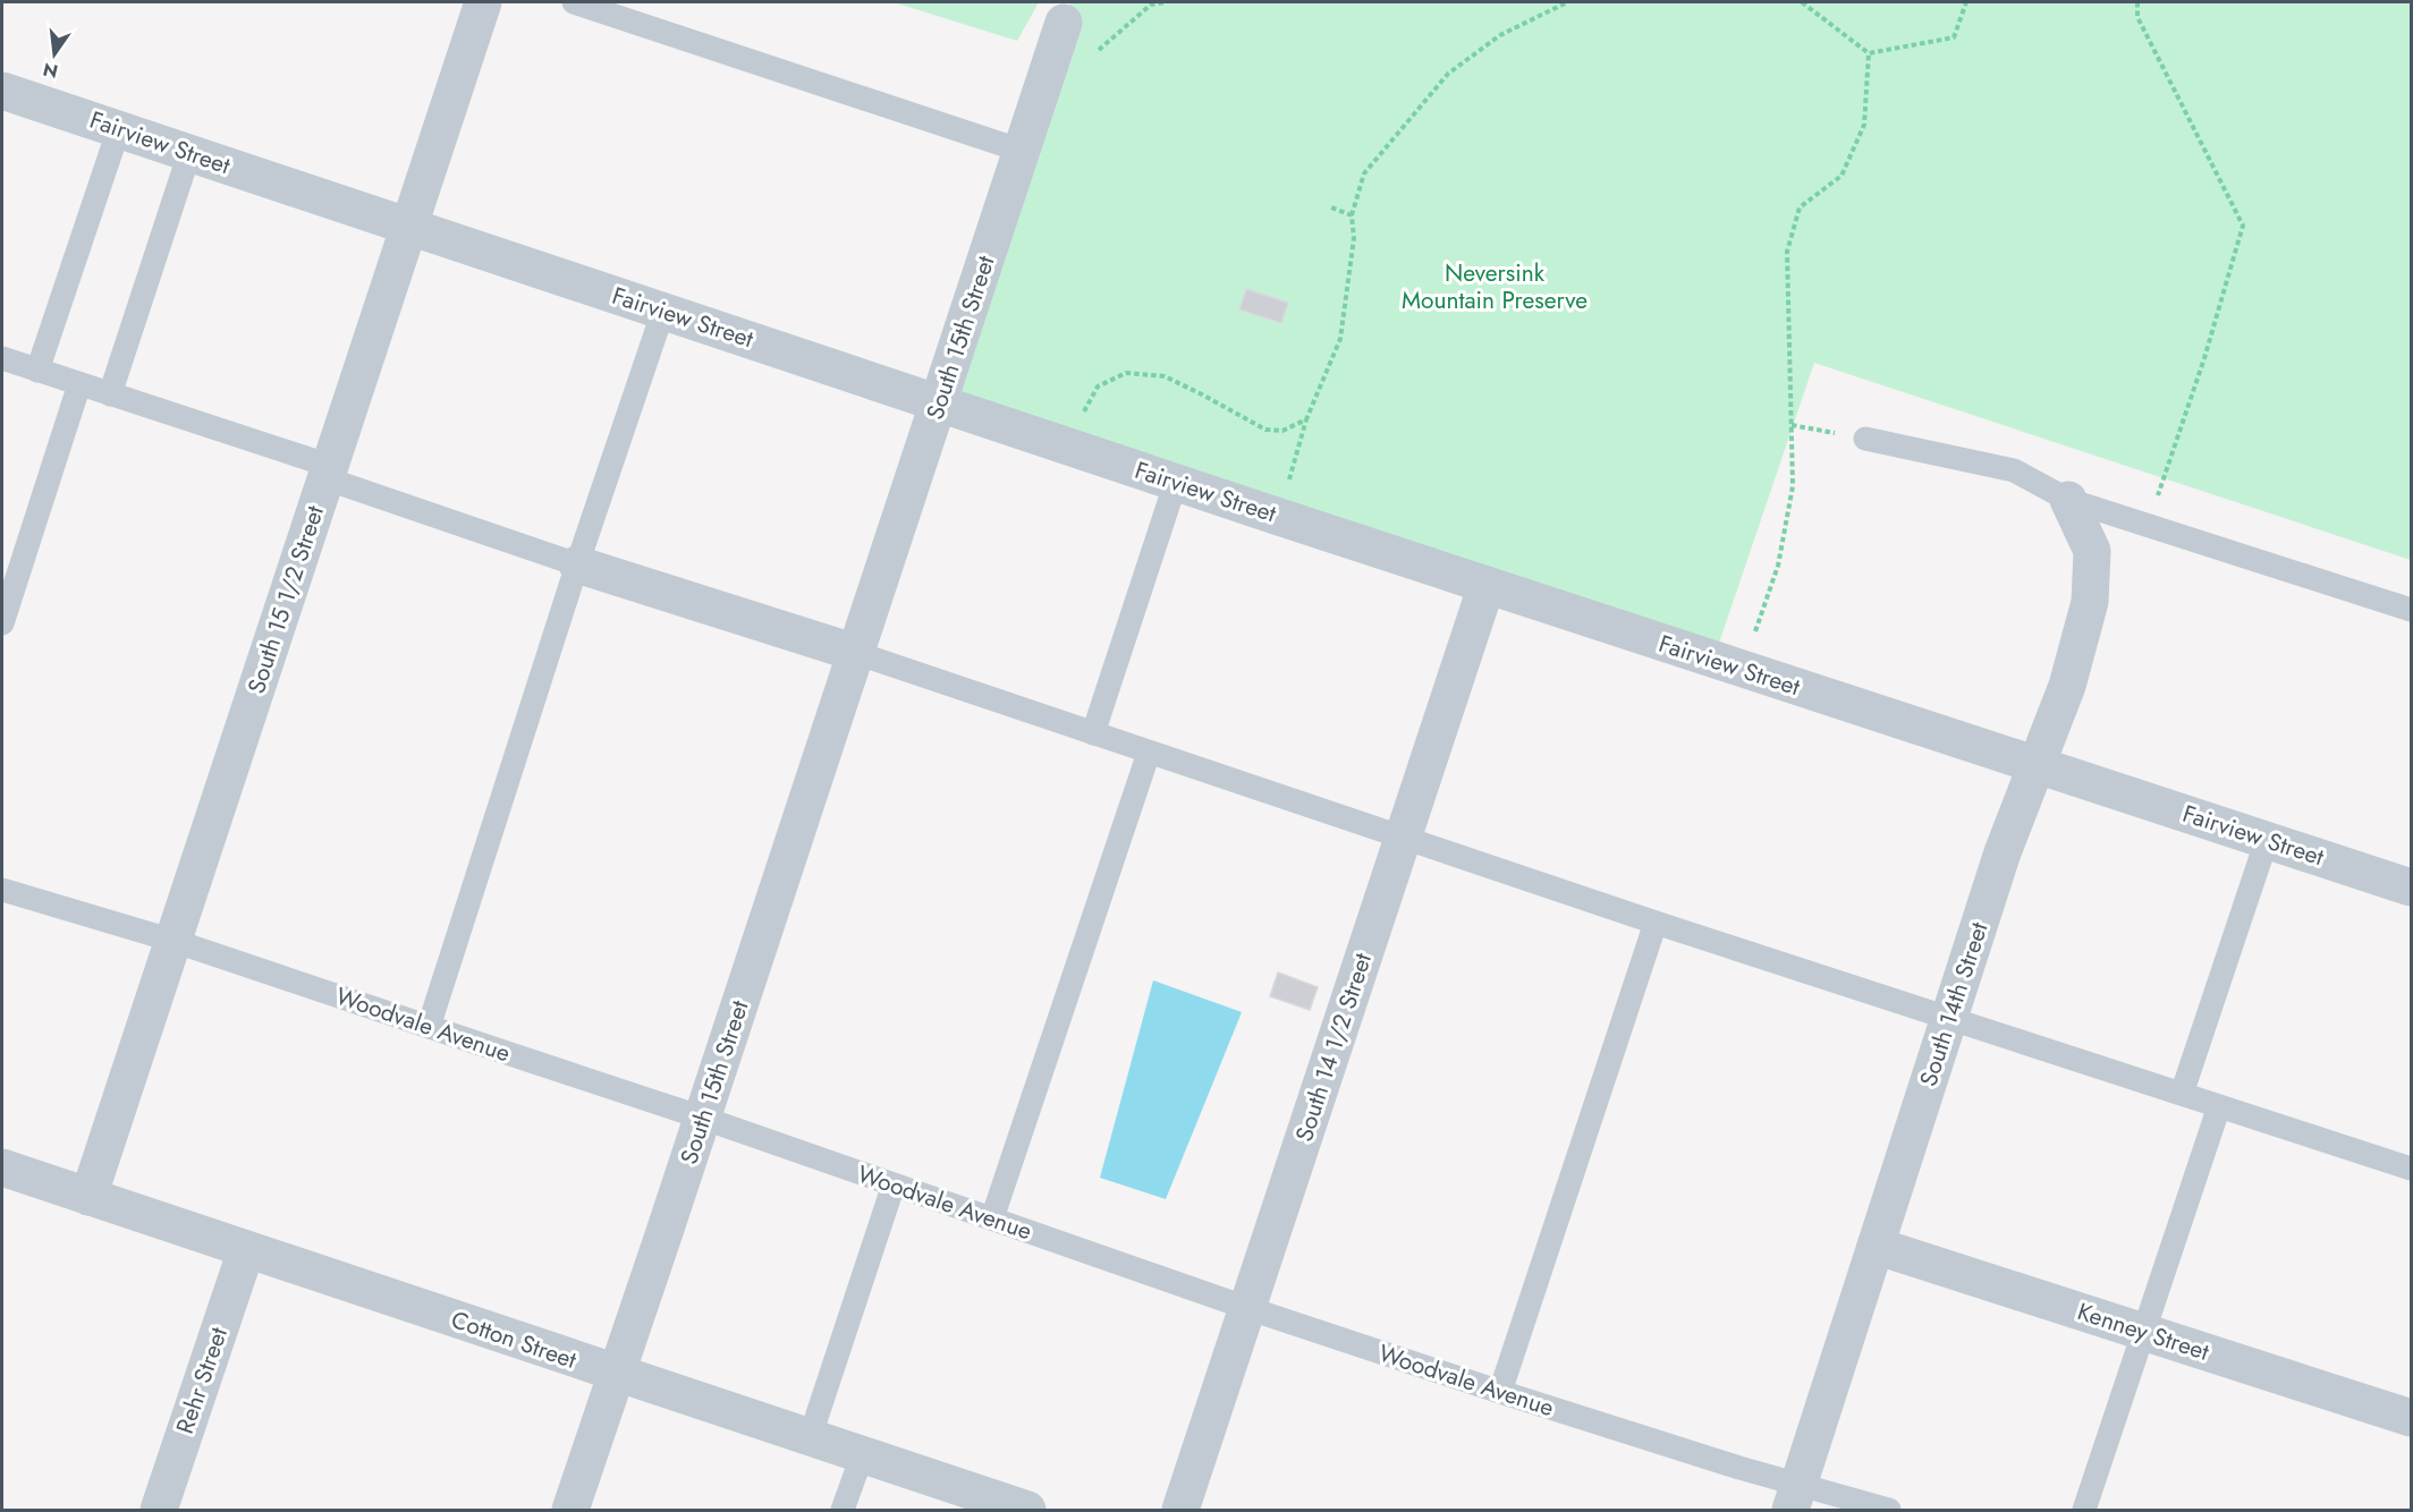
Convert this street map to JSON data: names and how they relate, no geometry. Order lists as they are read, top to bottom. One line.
{"streets":{"street":["Fairview Street","South 15th Street","South 15 1/2 Street","South 14th Street","South 14 1/2 Street","Kenney Street","Cotton Street","Rehr Street"],"lane":["Woodvale Avenue"]},"crossings":[["Fairview Street","South 15th Street"],["Fairview Street","South 15 1/2 Street"],["Fairview Street","South 14th Street"],["Fairview Street","South 14 1/2 Street"],["South 15th Street","Woodvale Avenue"],["South 15th Street","Cotton Street"],["South 15 1/2 Street","Woodvale Avenue"],["South 15 1/2 Street","Cotton Street"],["South 14th Street","Woodvale Avenue"],["South 14th Street","Kenney Street"],["Woodvale Avenue","South 14 1/2 Street"],["Cotton Street","Rehr Street"]],"parks":["Neversink Mountain Preserve"],"north":"bottom"}
